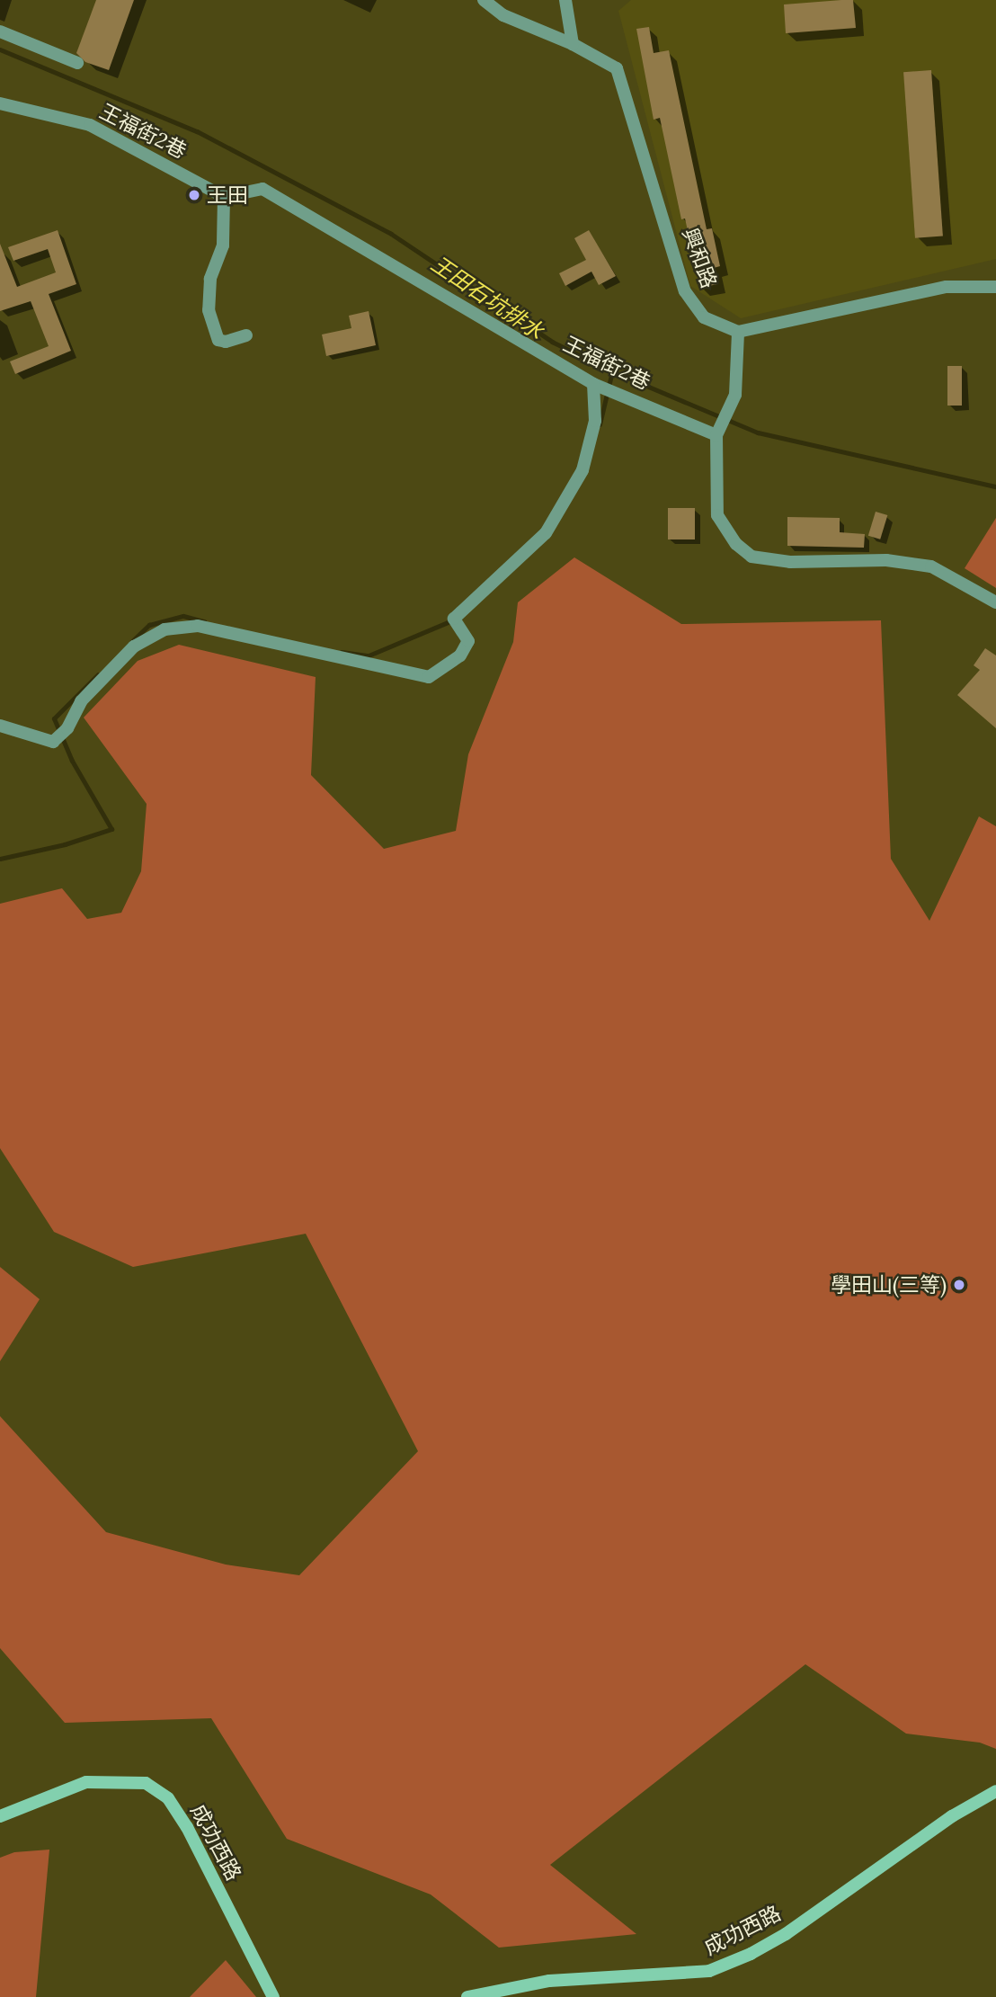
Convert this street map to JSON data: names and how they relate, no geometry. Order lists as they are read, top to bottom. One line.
{"streets":{"street":["王福街2巷","興和路","成功西路"]},"water":["王田石坑排水"],"places":["王田","學田山(三等)"]}
